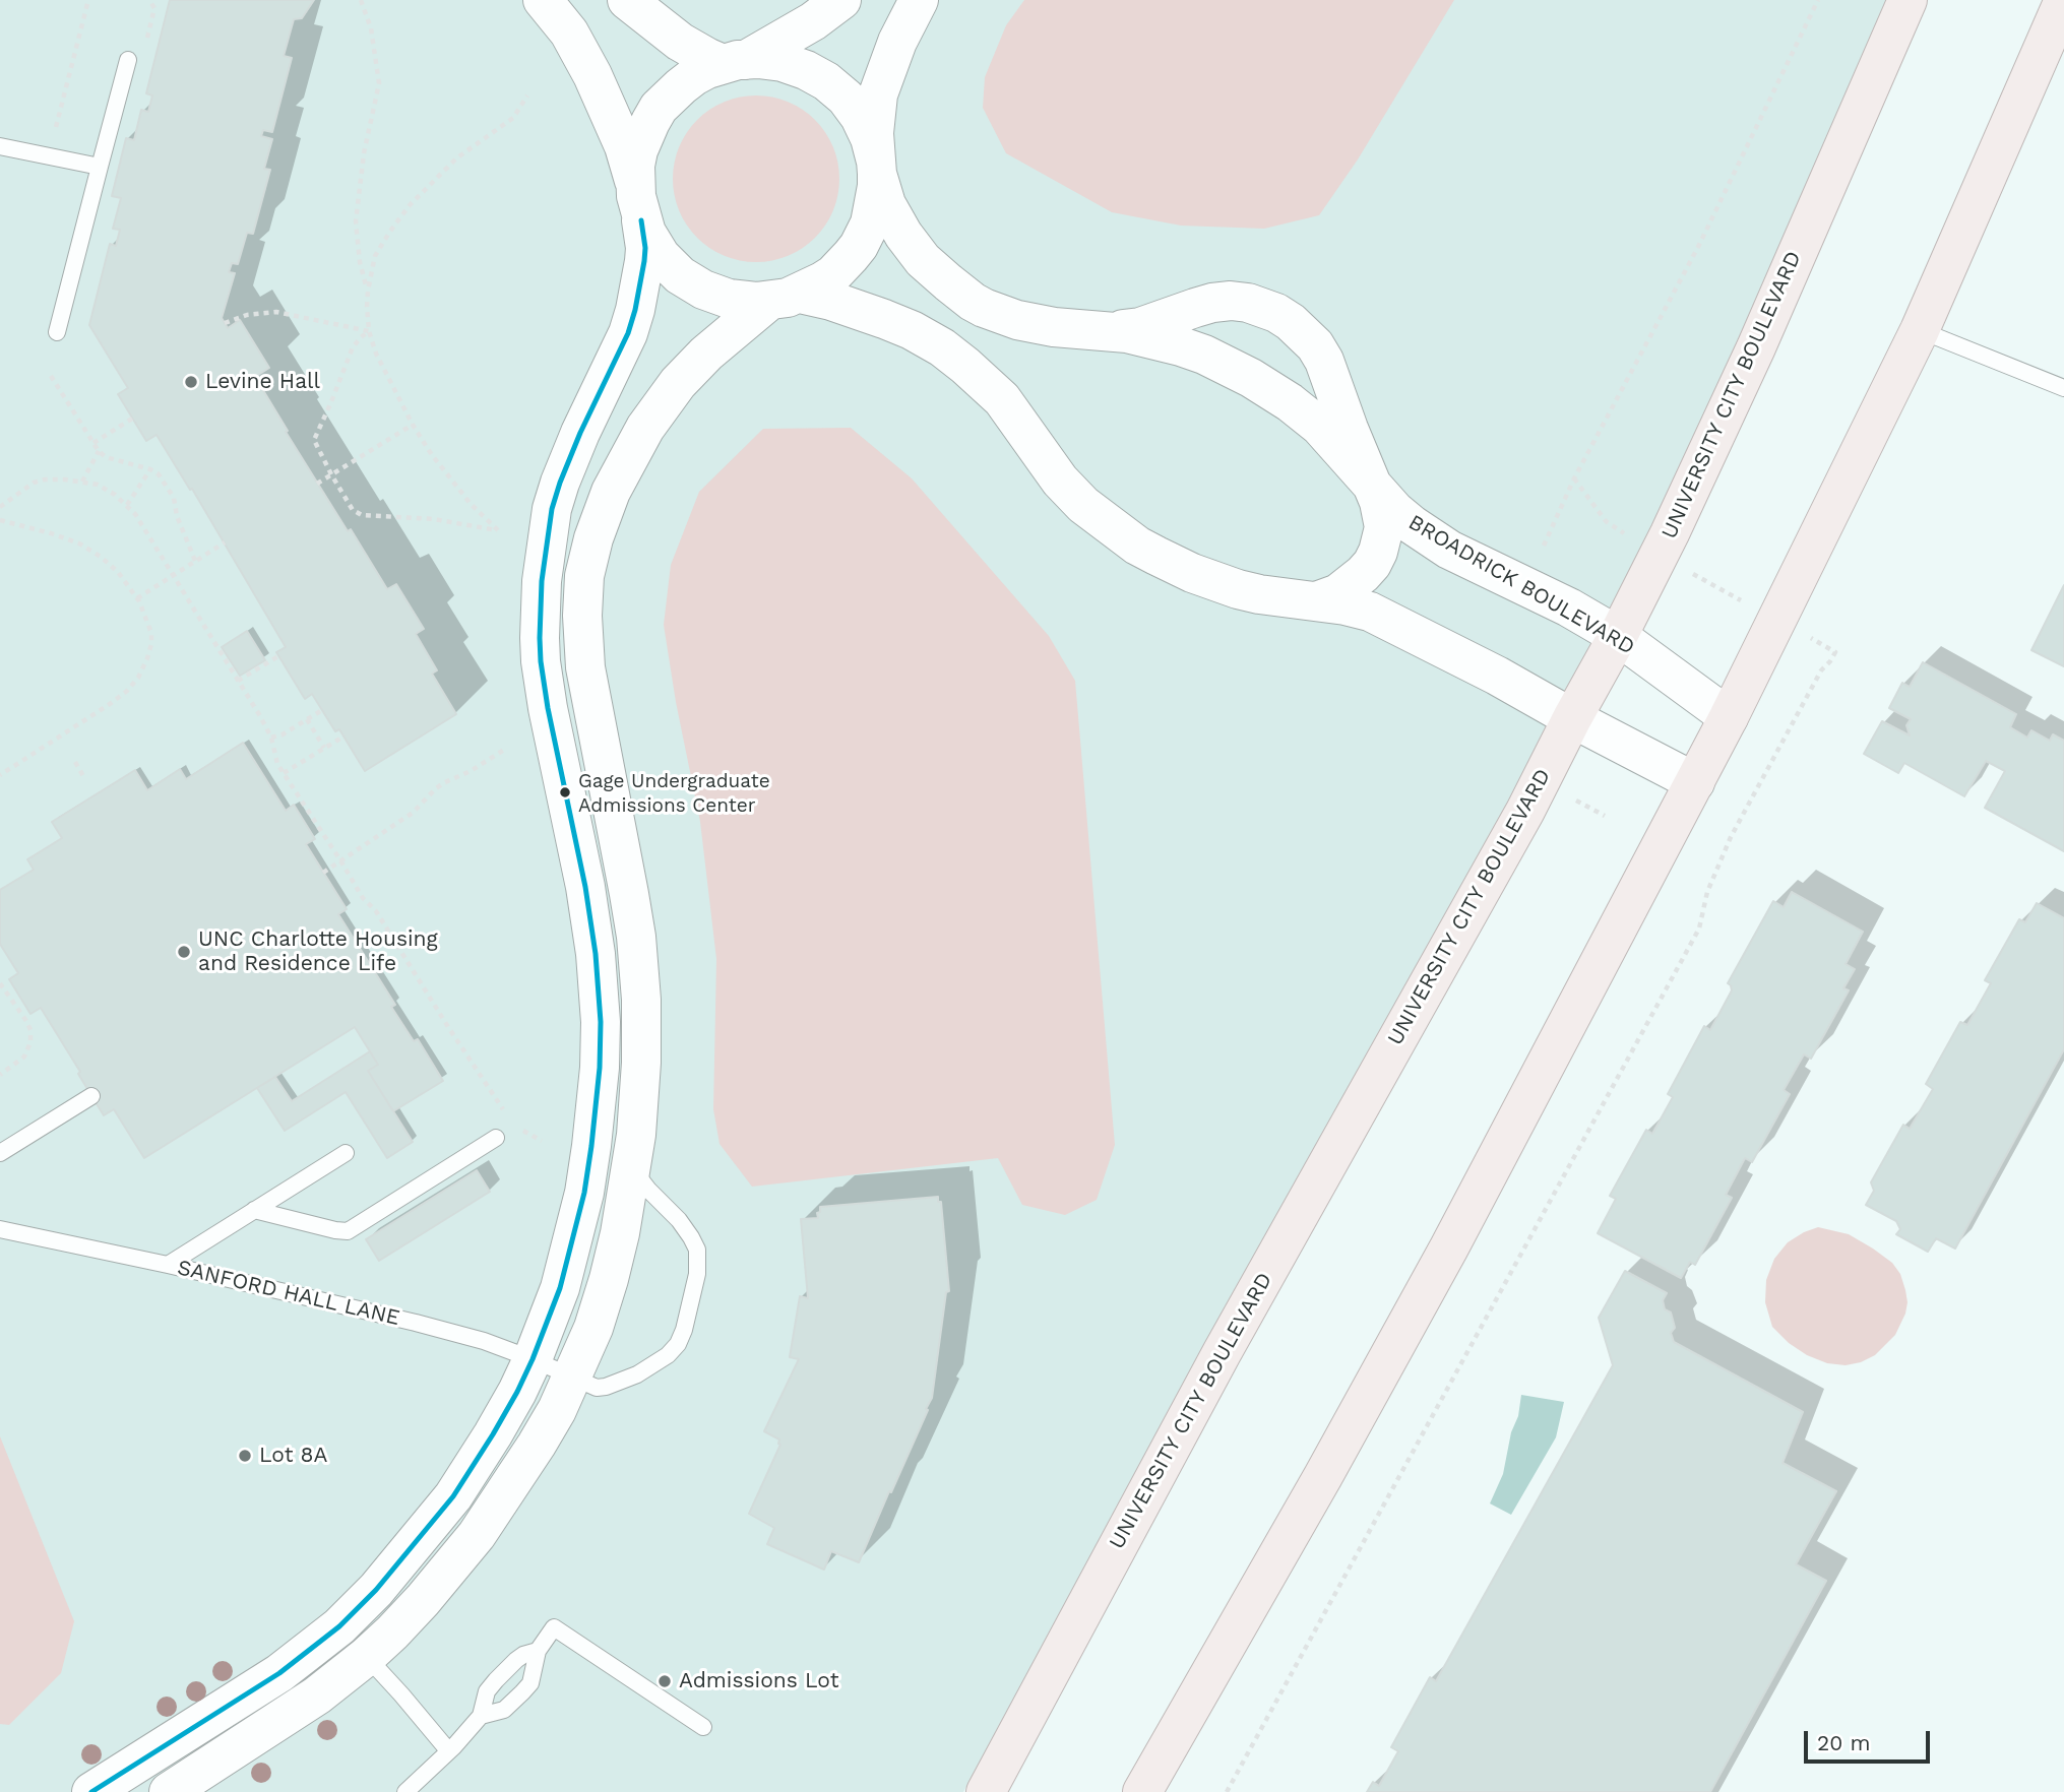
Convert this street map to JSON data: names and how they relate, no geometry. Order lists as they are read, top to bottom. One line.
{"streets":{"main road":["UNIVERSITY CITY BOULEVARD"],"street":["BROADRICK BOULEVARD"],"lane":["SANFORD HALL LANE"]},"crossings":[["UNIVERSITY CITY BOULEVARD","BROADRICK BOULEVARD"]],"places":["Levine Hall","Gage Undergraduate Admissions Center","UNC Charlotte Housing and Residence Life","Lot 8A","Admissions Lot"],"scale_bar":"20 m"}
